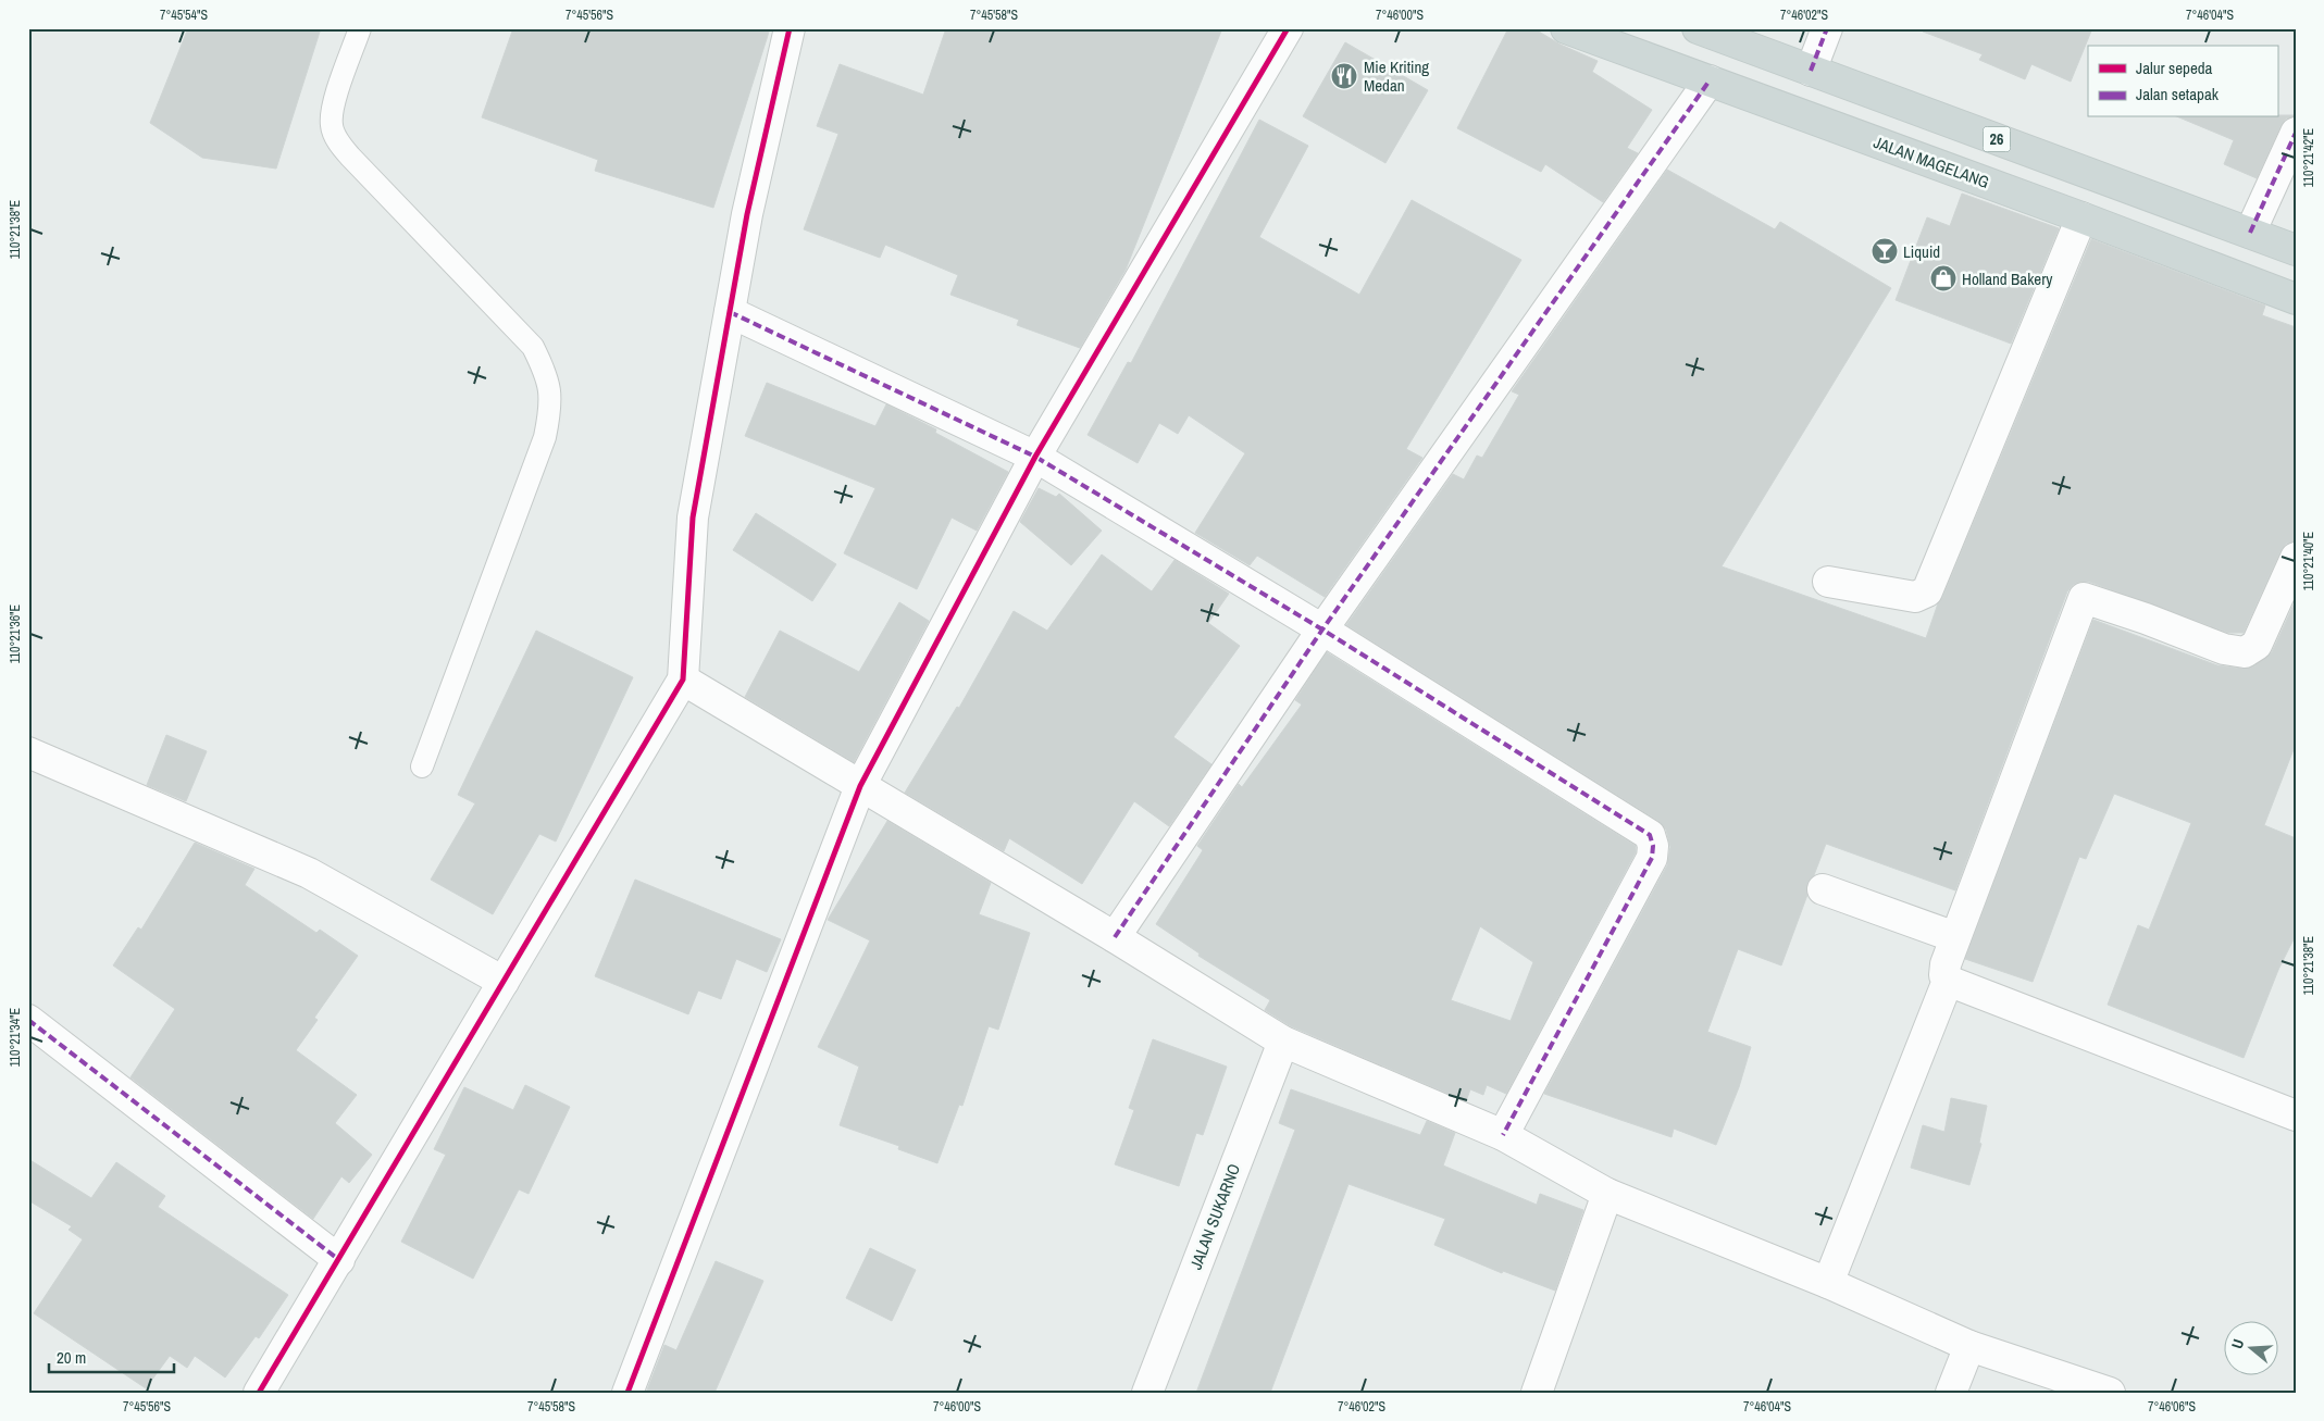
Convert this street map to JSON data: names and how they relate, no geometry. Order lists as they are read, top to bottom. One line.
{"streets":{"main road":["26","JALAN MAGELANG"],"street":["JALAN SUKARNO"]},"places":{"restaurant":["Mie Kriting Medan"],"bar":["Liquid"],"shop":["Holland Bakery"]},"legend":["Jalur sepeda","Jalan setapak"],"scale_bar":"20 m","north":"left","coordinates":["7°45'54\"S","7°45'56\"S","7°45'58\"S","7°46'00\"S","7°46'02\"S","7°46'04\"S","110°21'42\"E","110°21'38\"E","110°21'40\"E","110°21'36\"E","110°21'34\"E","7°46'06\"S"]}
